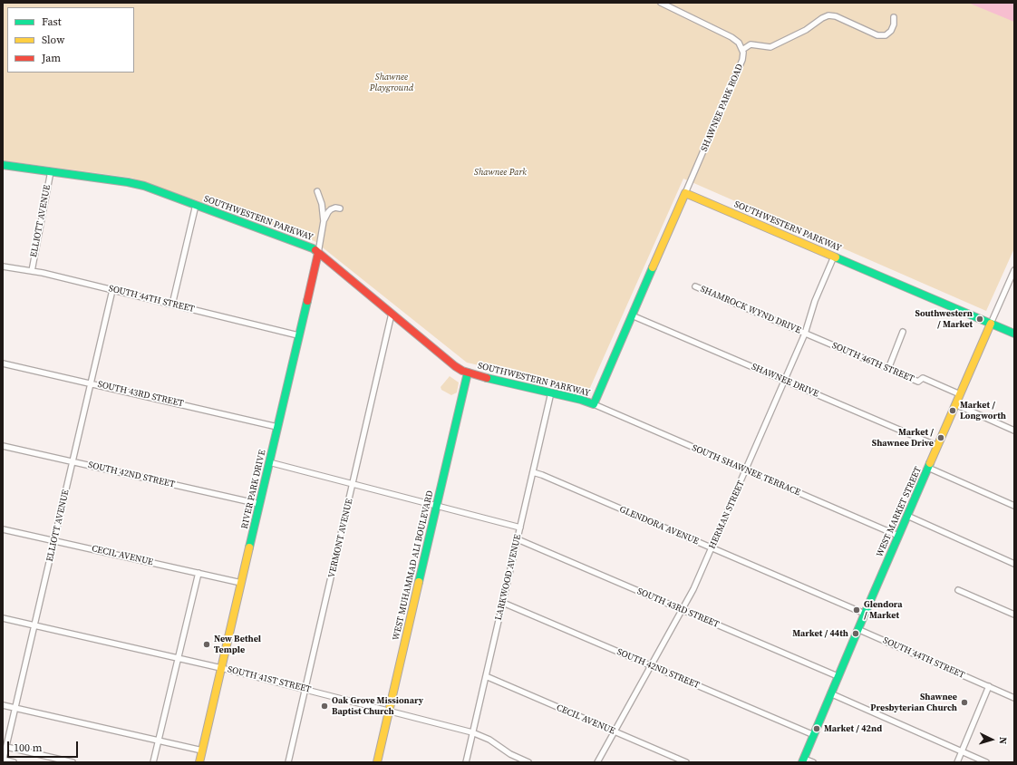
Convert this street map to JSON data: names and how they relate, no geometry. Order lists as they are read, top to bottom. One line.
{"streets":{"street":["SHAWNEE PARK ROAD","SOUTHWESTERN PARKWAY","ELLIOTT AVENUE","SOUTH 44TH STREET","SHAMROCK WYND DRIVE","SOUTH 46TH STREET","SHAWNEE DRIVE","SOUTH 43RD STREET","SOUTH SHAWNEE TERRACE","SOUTH 42ND STREET","RIVER PARK DRIVE","WEST MARKET STREET","HERMAN STREET","GLENDORA AVENUE","VERMONT AVENUE","CECIL AVENUE","WEST MUHAMMAD ALI BOULEVARD","LARKWOOD AVENUE","SOUTH 41ST STREET"]},"crossings":[["SHAWNEE PARK ROAD","SOUTHWESTERN PARKWAY"],["SOUTHWESTERN PARKWAY","ELLIOTT AVENUE"],["SOUTHWESTERN PARKWAY","SHAWNEE DRIVE"],["SOUTHWESTERN PARKWAY","SOUTH SHAWNEE TERRACE"],["SOUTHWESTERN PARKWAY","RIVER PARK DRIVE"],["SOUTHWESTERN PARKWAY","WEST MARKET STREET"],["SOUTHWESTERN PARKWAY","HERMAN STREET"],["SOUTHWESTERN PARKWAY","VERMONT AVENUE"],["SOUTHWESTERN PARKWAY","WEST MUHAMMAD ALI BOULEVARD"],["SOUTHWESTERN PARKWAY","LARKWOOD AVENUE"],["ELLIOTT AVENUE","SOUTH 44TH STREET"],["ELLIOTT AVENUE","SOUTH 43RD STREET"],["ELLIOTT AVENUE","SOUTH 42ND STREET"],["ELLIOTT AVENUE","CECIL AVENUE"],["ELLIOTT AVENUE","SOUTH 41ST STREET"],["SOUTH 44TH STREET","RIVER PARK DRIVE"],["SOUTH 44TH STREET","WEST MARKET STREET"],["SHAMROCK WYND DRIVE","SOUTH 46TH STREET"],["SHAMROCK WYND DRIVE","HERMAN STREET"],["SOUTH 46TH STREET","WEST MARKET STREET"],["SOUTH 46TH STREET","HERMAN STREET"],["SHAWNEE DRIVE","WEST MARKET STREET"],["SHAWNEE DRIVE","HERMAN STREET"],["SOUTH 43RD STREET","RIVER PARK DRIVE"],["SOUTH 43RD STREET","WEST MARKET STREET"],["SOUTH 43RD STREET","HERMAN STREET"],["SOUTH 43RD STREET","LARKWOOD AVENUE"],["SOUTH SHAWNEE TERRACE","WEST MARKET STREET"],["SOUTH SHAWNEE TERRACE","HERMAN STREET"],["SOUTH 42ND STREET","RIVER PARK DRIVE"],["SOUTH 42ND STREET","WEST MARKET STREET"],["SOUTH 42ND STREET","HERMAN STREET"],["SOUTH 42ND STREET","LARKWOOD AVENUE"],["RIVER PARK DRIVE","CECIL AVENUE"],["RIVER PARK DRIVE","SOUTH 41ST STREET"],["WEST MARKET STREET","GLENDORA AVENUE"],["HERMAN STREET","GLENDORA AVENUE"],["HERMAN STREET","CECIL AVENUE"],["GLENDORA AVENUE","LARKWOOD AVENUE"],["VERMONT AVENUE","SOUTH 41ST STREET"],["CECIL AVENUE","LARKWOOD AVENUE"],["WEST MUHAMMAD ALI BOULEVARD","SOUTH 41ST STREET"],["LARKWOOD AVENUE","SOUTH 41ST STREET"]],"parks":["Shawnee Playground","Shawnee Park"],"places":["Southwestern / Market","Market / Longworth","Market / Shawnee Drive","Glendora / Market","Market / 44th","New Bethel Temple","Shawnee Presbyterian Church","Oak Grove Missionary Baptist Church","Market / 42nd"],"legend":["Fast","Slow","Jam"],"scale_bar":"100 m","north":"right"}
